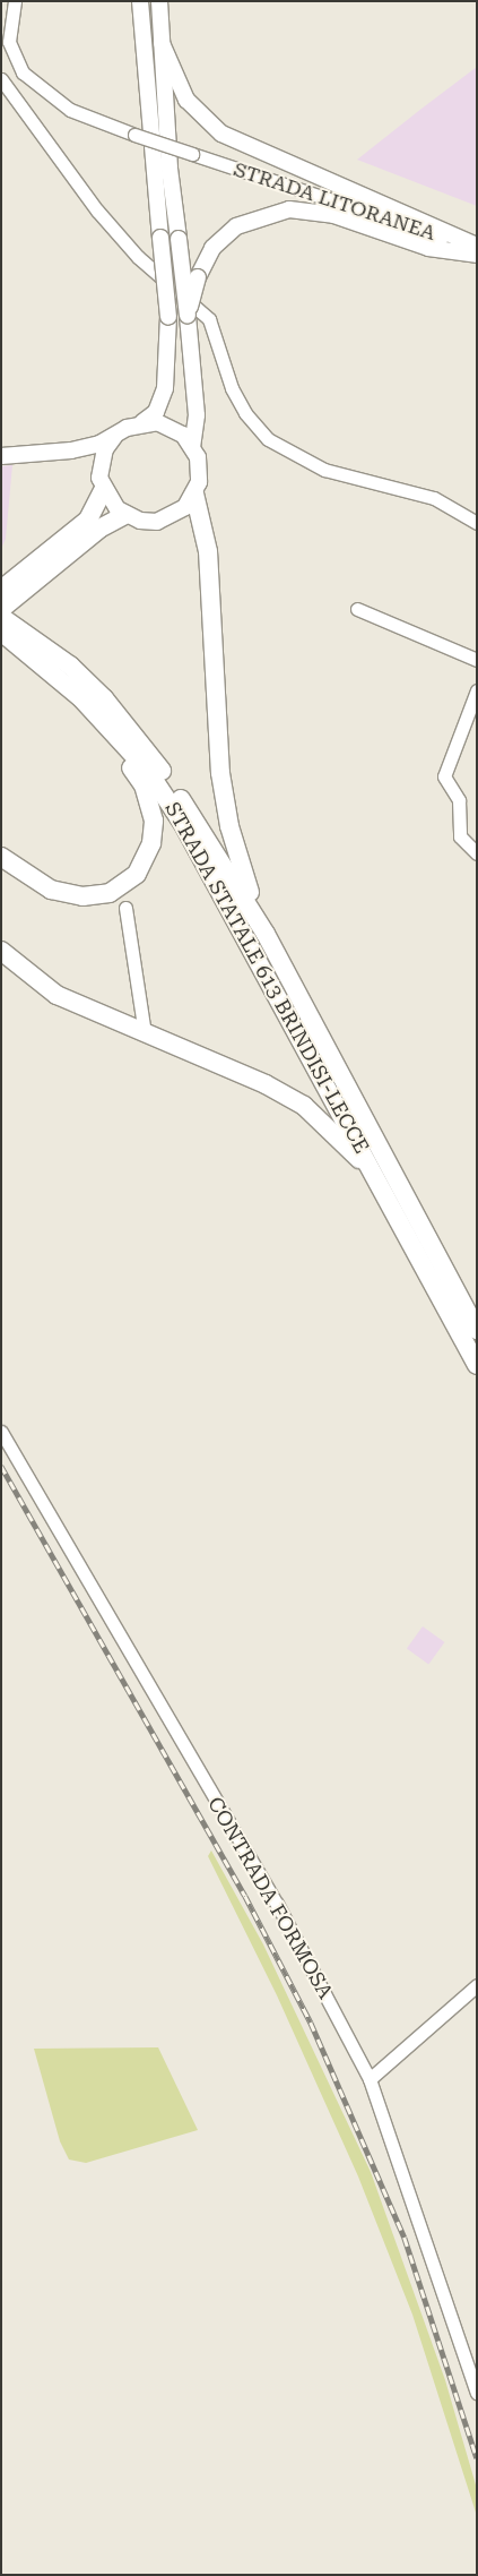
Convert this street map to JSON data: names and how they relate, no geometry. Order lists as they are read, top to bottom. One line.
{"streets":{"highway":["STRADA STATALE 613 BRINDISI-LECCE"],"street":["STRADA LITORANEA","CONTRADA FORMOSA"]}}
